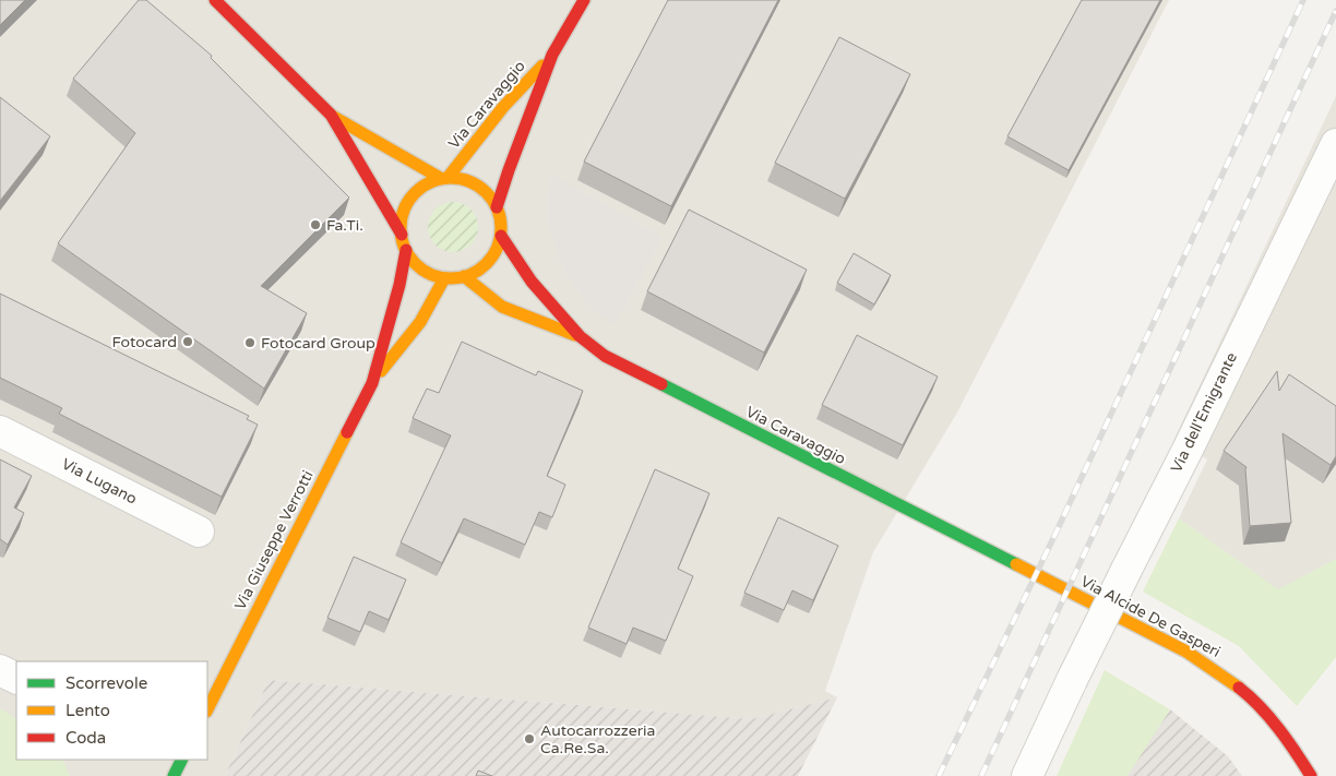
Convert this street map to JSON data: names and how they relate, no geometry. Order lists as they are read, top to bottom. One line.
{"streets":{"street":["Via Caravaggio","Via dell'Emigrante","Via Lugano","Via Giuseppe Verrotti","Via Alcide De Gasperi"]},"crossings":[["Via Caravaggio","Via Giuseppe Verrotti"],["Via Caravaggio","Via Alcide De Gasperi"]],"places":["Fa.Ti.","Fotocard","Fotocard Group","Autocarrozzeria Ca.Re.Sa."],"legend":["Scorrevole","Lento","Coda"]}
